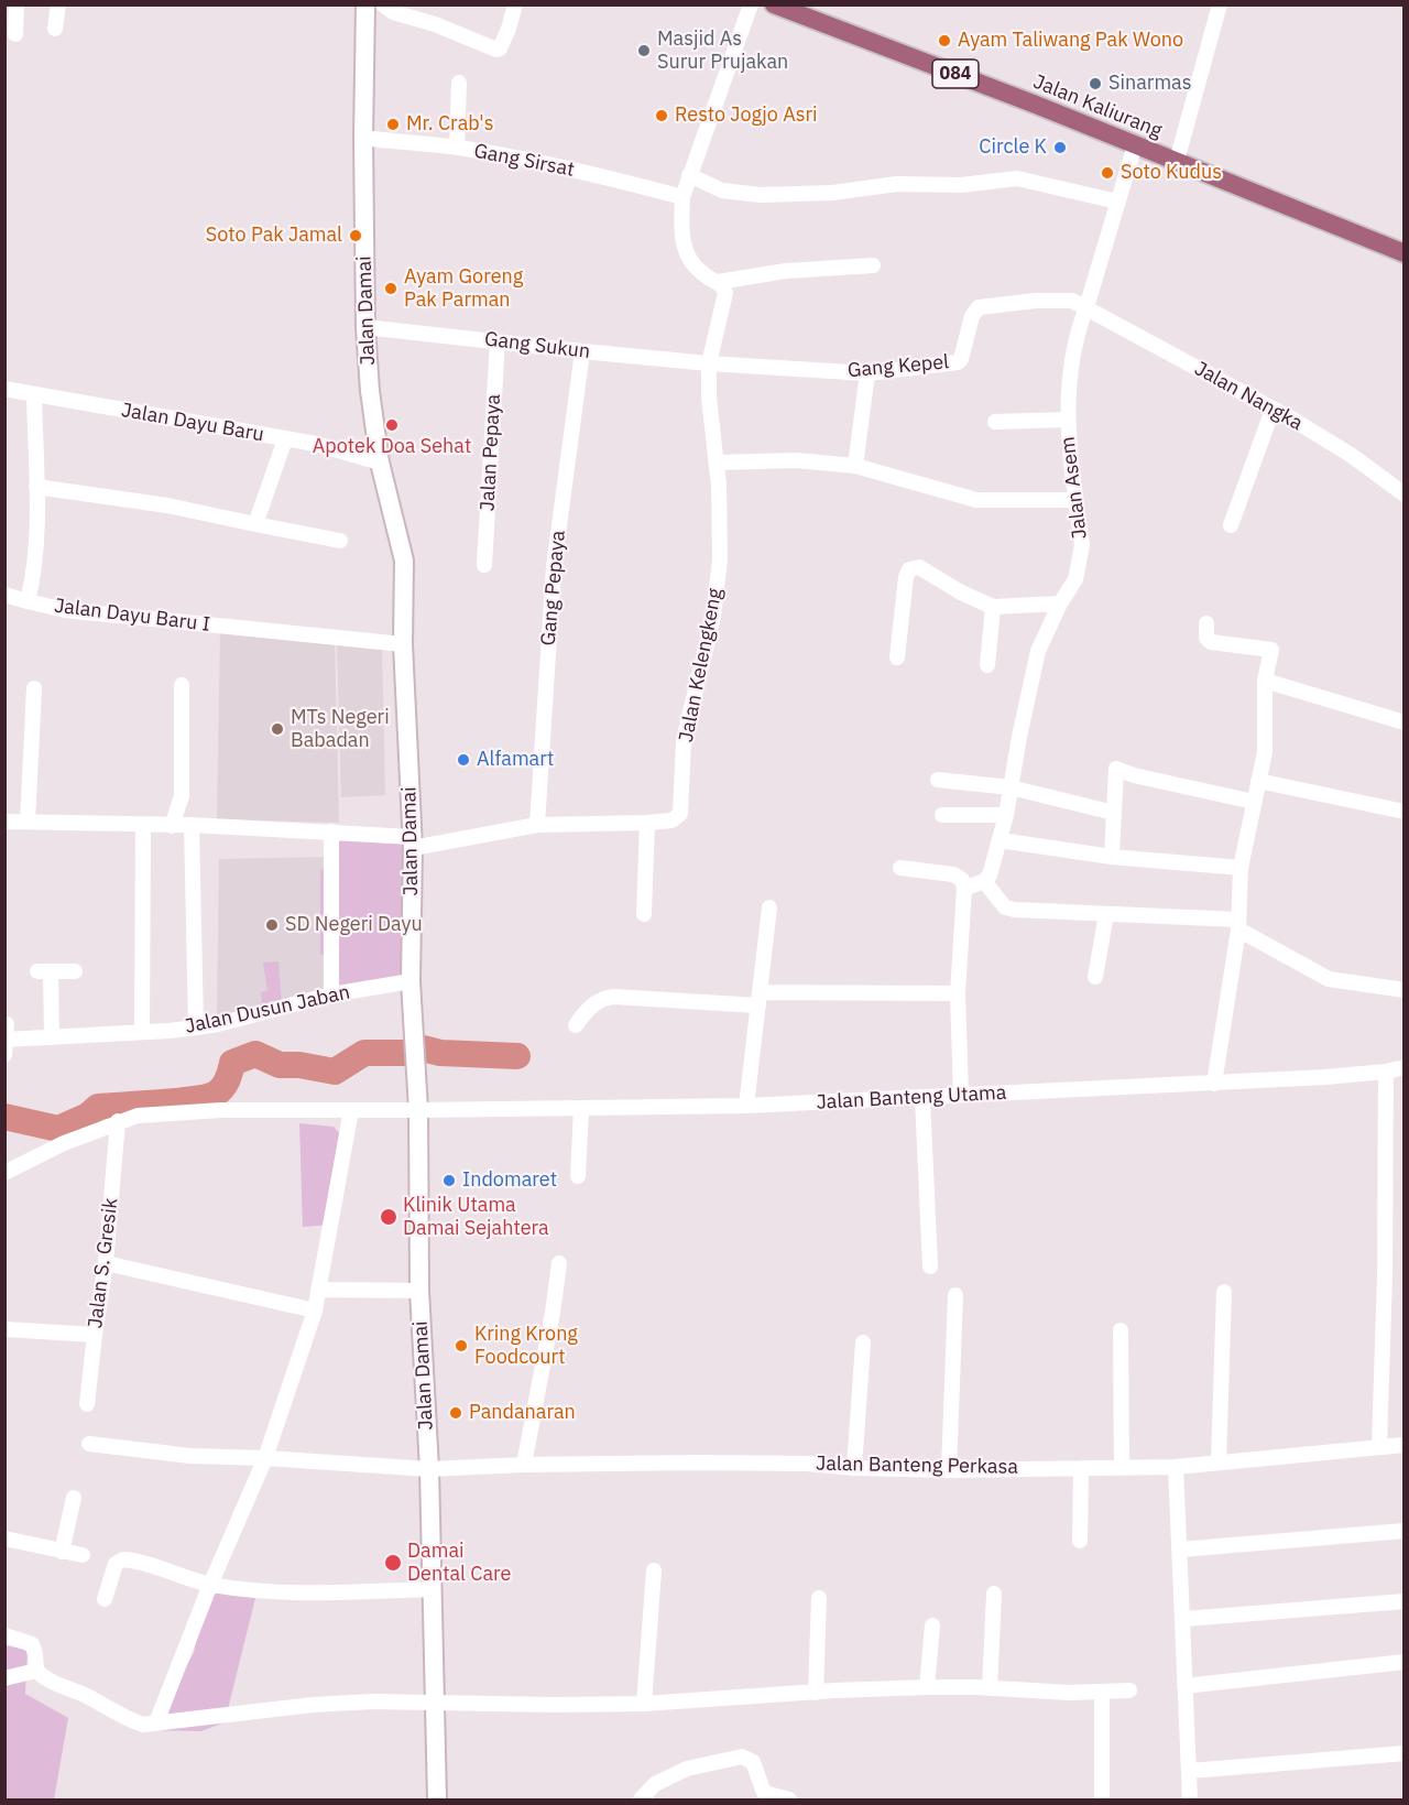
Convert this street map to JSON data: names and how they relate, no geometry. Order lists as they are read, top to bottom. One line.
{"streets":{"main road":["084","Jalan Kaliurang","Jalan Damai"],"street":["Gang Sirsat","Gang Sukun","Gang Kepel","Jalan Nangka","Jalan Dayu Baru","Jalan Pepaya","Jalan Asem","Gang Pepaya","Jalan Dayu Baru I","Jalan Kelengkeng","Jalan Dusun Jaban","Jalan Banteng Utama","Jalan S. Gresik","Jalan Banteng Perkasa"]},"crossings":[["Jalan Kaliurang","Jalan Asem"],["Gang Sirsat","Jalan Damai"],["Jalan Damai","Gang Sukun"],["Jalan Damai","Jalan Dayu Baru"],["Jalan Damai","Jalan Dayu Baru I"],["Jalan Damai","Jalan Kelengkeng"],["Jalan Damai","Jalan Dusun Jaban"],["Jalan Damai","Jalan Banteng Utama"],["Jalan Damai","Jalan Banteng Perkasa"],["Gang Sukun","Gang Kepel"],["Gang Sukun","Jalan Pepaya"],["Gang Sukun","Gang Pepaya"],["Gang Sukun","Jalan Kelengkeng"],["Gang Kepel","Jalan Nangka"],["Gang Kepel","Jalan Asem"],["Gang Kepel","Jalan Kelengkeng"],["Jalan Nangka","Jalan Asem"],["Jalan Dayu Baru","Jalan Dayu Baru I"],["Gang Pepaya","Jalan Kelengkeng"],["Jalan Banteng Utama","Jalan S. Gresik"]],"places":["Ayam Taliwang Pak Wono","Masjid As Surur Prujakan","Sinarmas","Resto Jogjo Asri","Mr. Crab's","Circle K","Soto Kudus","Soto Pak Jamal","Ayam Goreng Pak Parman","Apotek Doa Sehat","MTs Negeri Babadan","Alfamart","SD Negeri Dayu","Indomaret","Klinik Utama Damai Sejahtera","Kring Krong Foodcourt","Pandanaran","Damai Dental Care"]}
